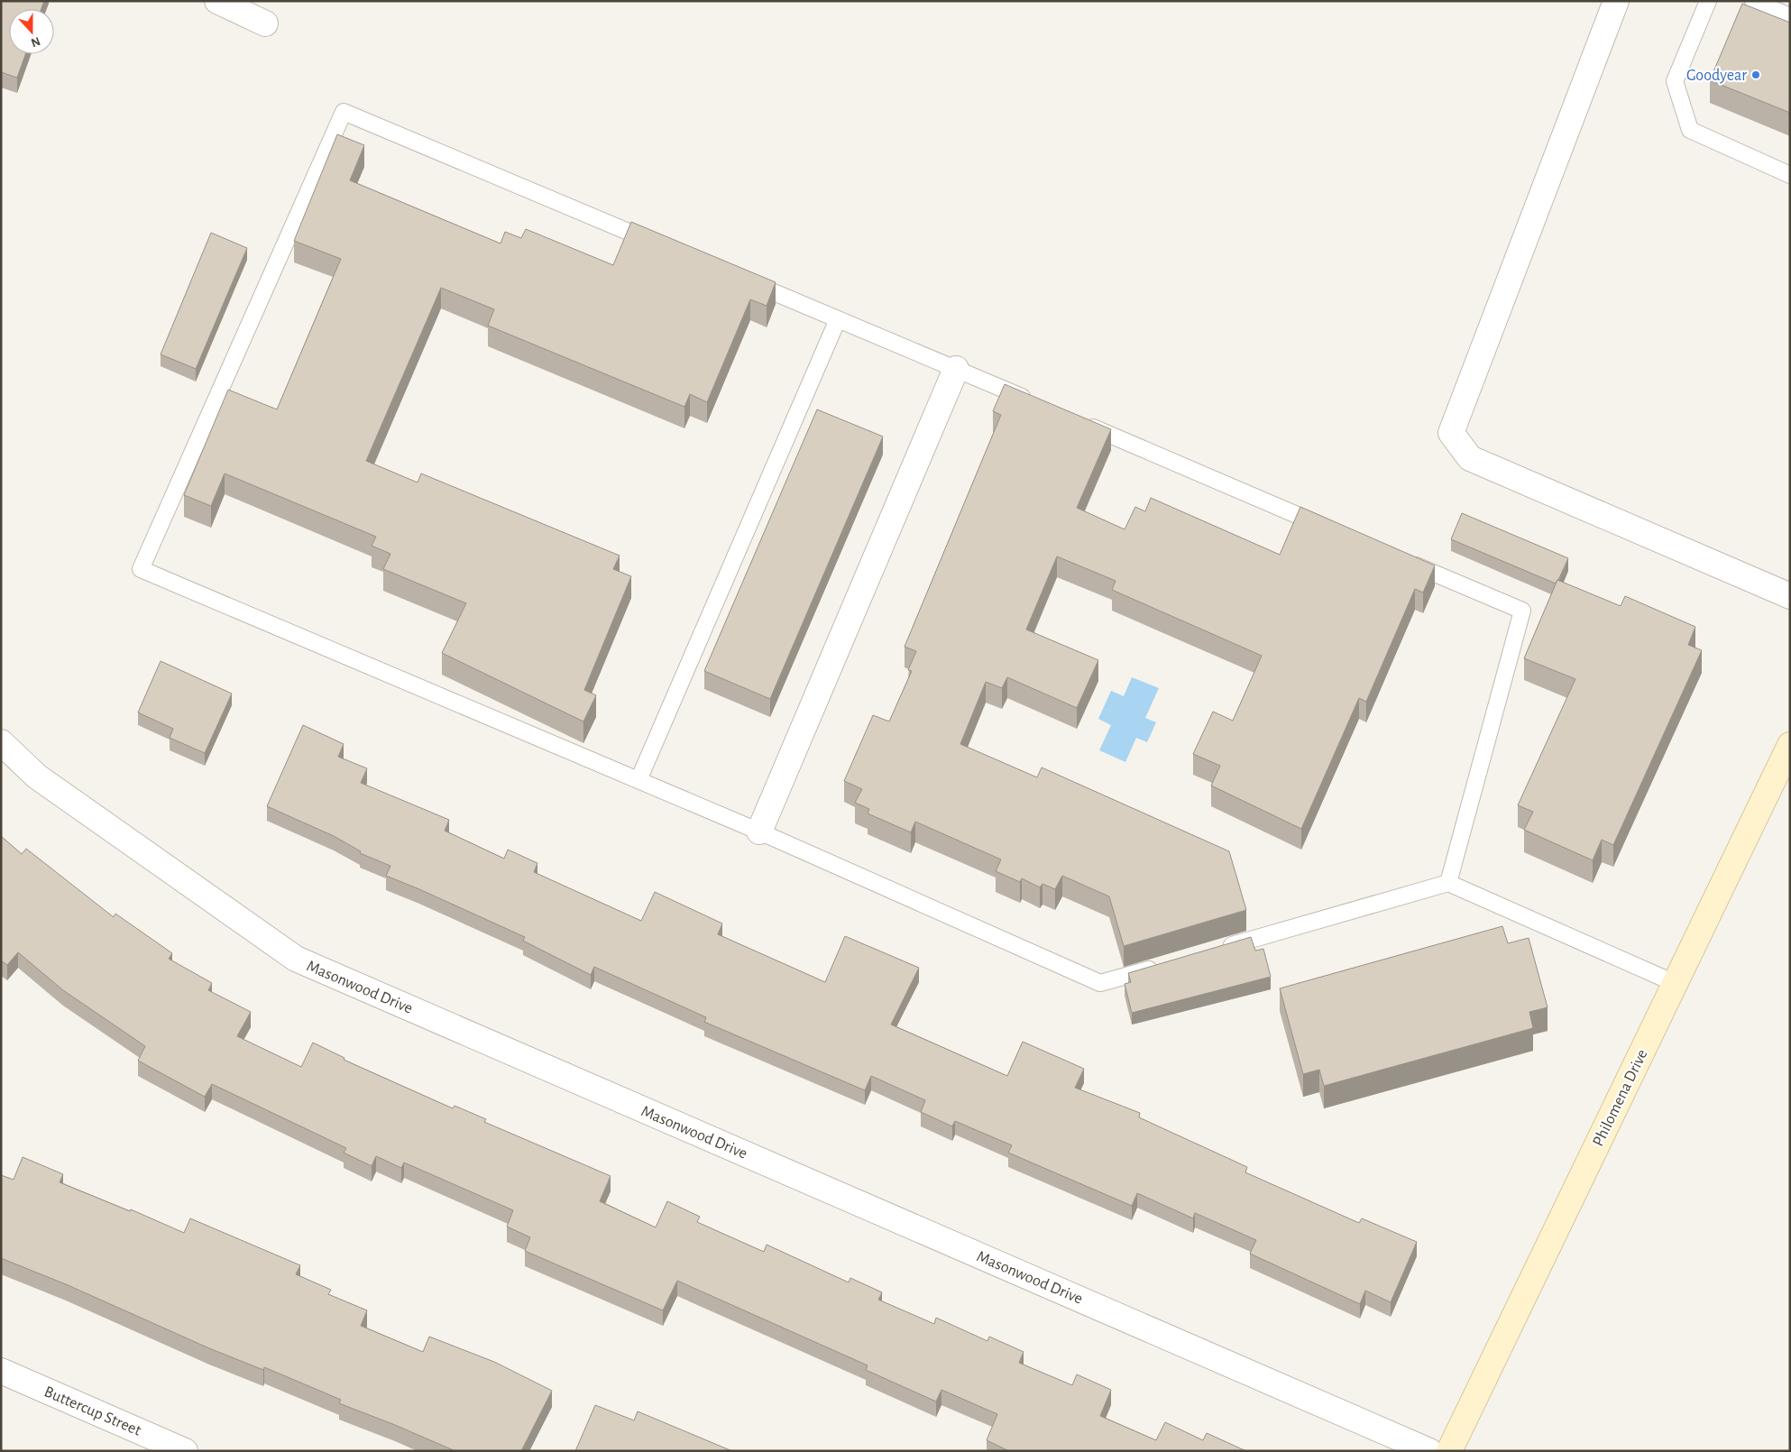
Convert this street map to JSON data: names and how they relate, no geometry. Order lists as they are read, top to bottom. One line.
{"streets":{"street":["Masonwood Drive","Philomena Drive","Buttercup Street"]},"places":["Goodyear"],"north":"bottom"}
